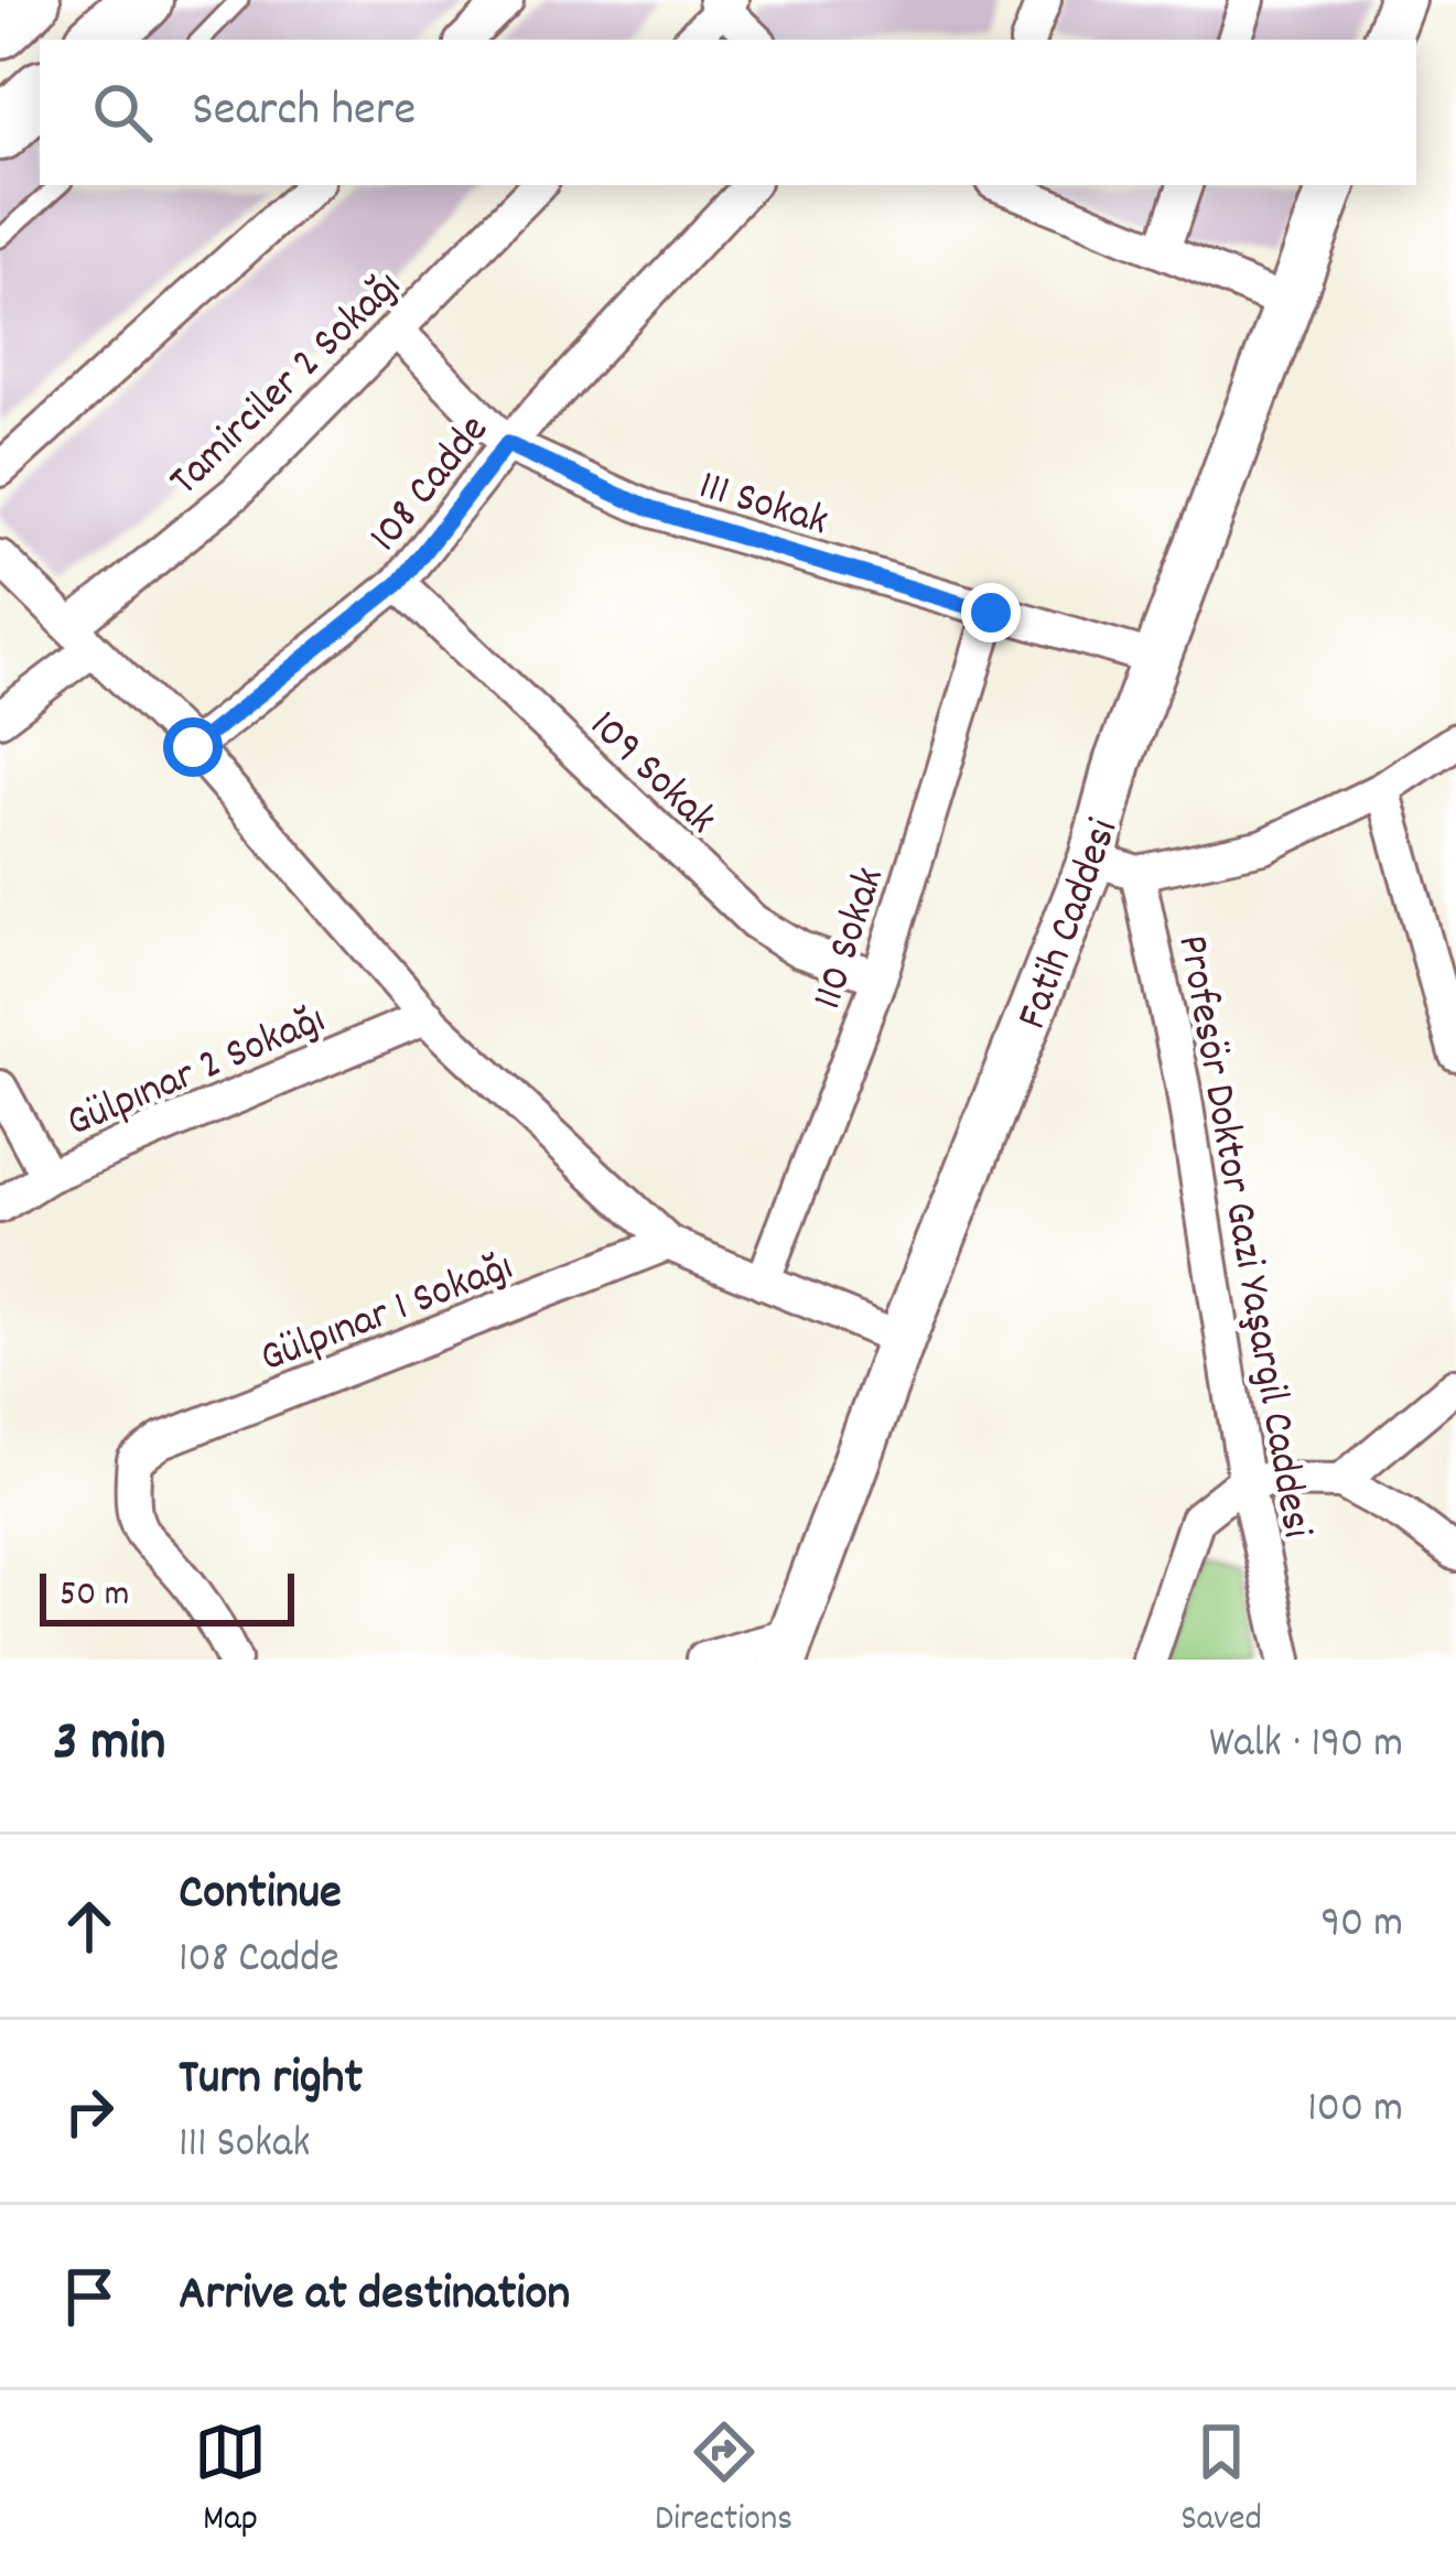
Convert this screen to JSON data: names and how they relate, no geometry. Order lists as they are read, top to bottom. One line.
{"streets":{"main road":["Fatih Caddesi"],"street":["Tamirciler 2 Sokağı","108 Cadde","111 Sokak","109 Sokak","110 Sokak","Gülpınar 2 Sokağı","Profesör Doktor Gazi Yaşargil Caddesi","Gülpınar 1 Sokağı"]},"crossings":[["Tamirciler 2 Sokağı","111 Sokak"],["108 Cadde","111 Sokak"],["108 Cadde","109 Sokak"],["111 Sokak","Fatih Caddesi"],["111 Sokak","110 Sokak"],["109 Sokak","110 Sokak"]],"scale_bar":"50 m","page":{"search":"Search here","scale":"50 m","heading":["3 min","Walk · 190 m"],"list":[["Continue","108 Cadde","90 m"],["Turn right","111 Sokak","100 m"],"Arrive at destination"],"nav":["Map","Directions","Saved"]}}
